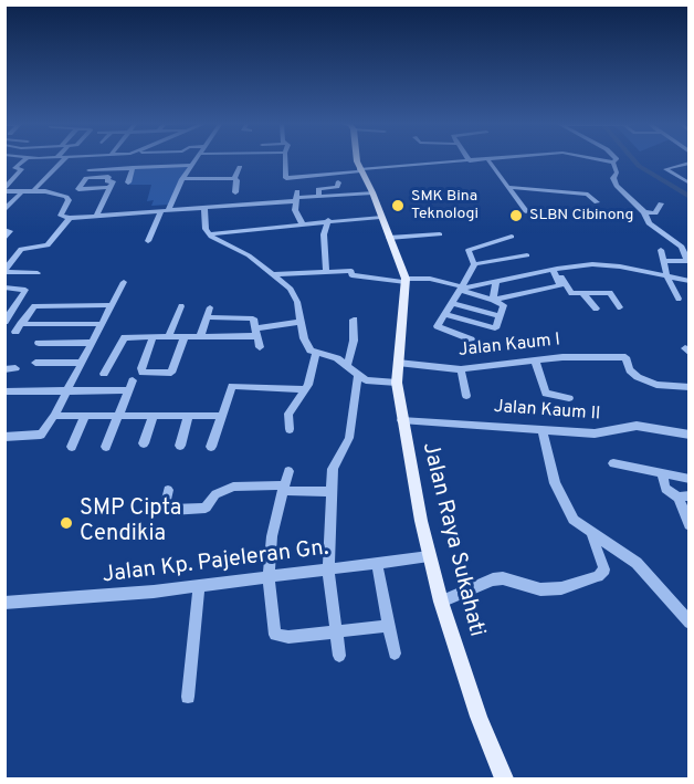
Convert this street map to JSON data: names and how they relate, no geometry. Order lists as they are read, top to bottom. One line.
{"streets":{"main road":["Jalan Raya Sukahati"],"street":["Jalan Kaum I","Jalan Kaum II","Jalan Kp. Pajeleran Gn."]},"crossings":[["Jalan Kaum I","Jalan Raya Sukahati"],["Jalan Kaum II","Jalan Raya Sukahati"],["Jalan Raya Sukahati","Jalan Kp. Pajeleran Gn."]],"places":["SMK Bina Teknologi","SLBN Cibinong","SMP Cipta Cendikia"]}
